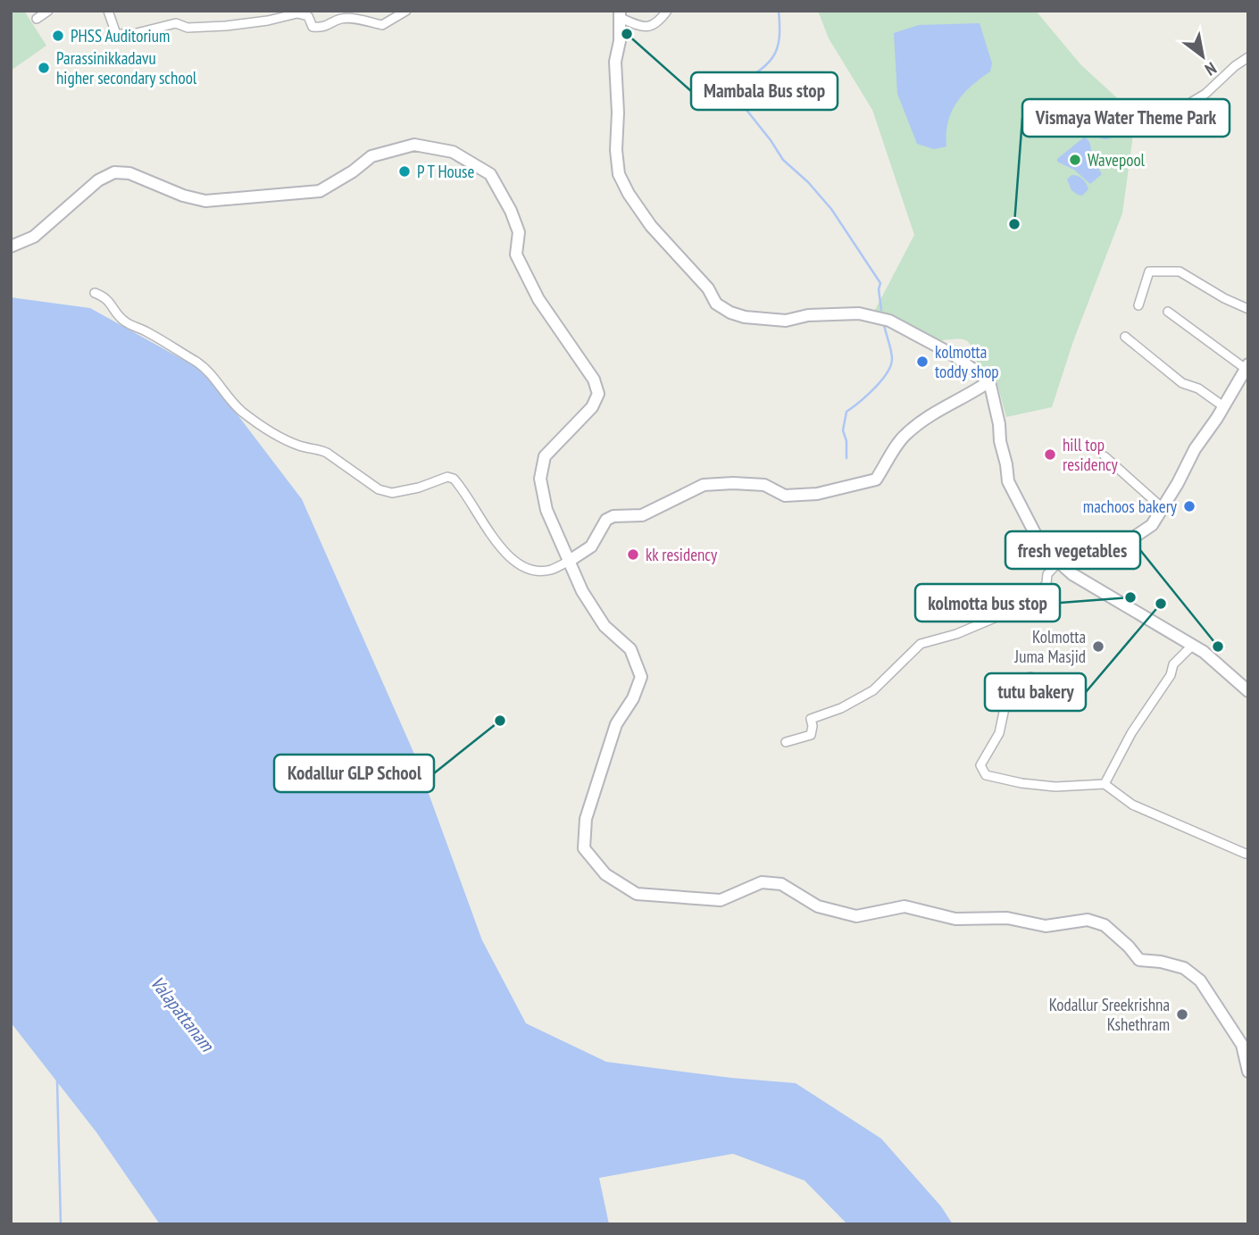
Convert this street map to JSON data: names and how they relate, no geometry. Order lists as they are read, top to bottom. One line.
{"water":["Valapattanam"],"places":["Mambala Bus stop","PHSS Auditorium","Parassinikkadavu higher secondary school","Wavepool","P T House","Vismaya Water Theme Park","kolmotta toddy shop","hill top residency","machoos bakery","kk residency","kolmotta bus stop","tutu bakery","Kolmotta Juma Masjid","fresh vegetables","Kodallur GLP School","Kodallur Sreekrishna Kshethram"],"north":"bottom right"}
